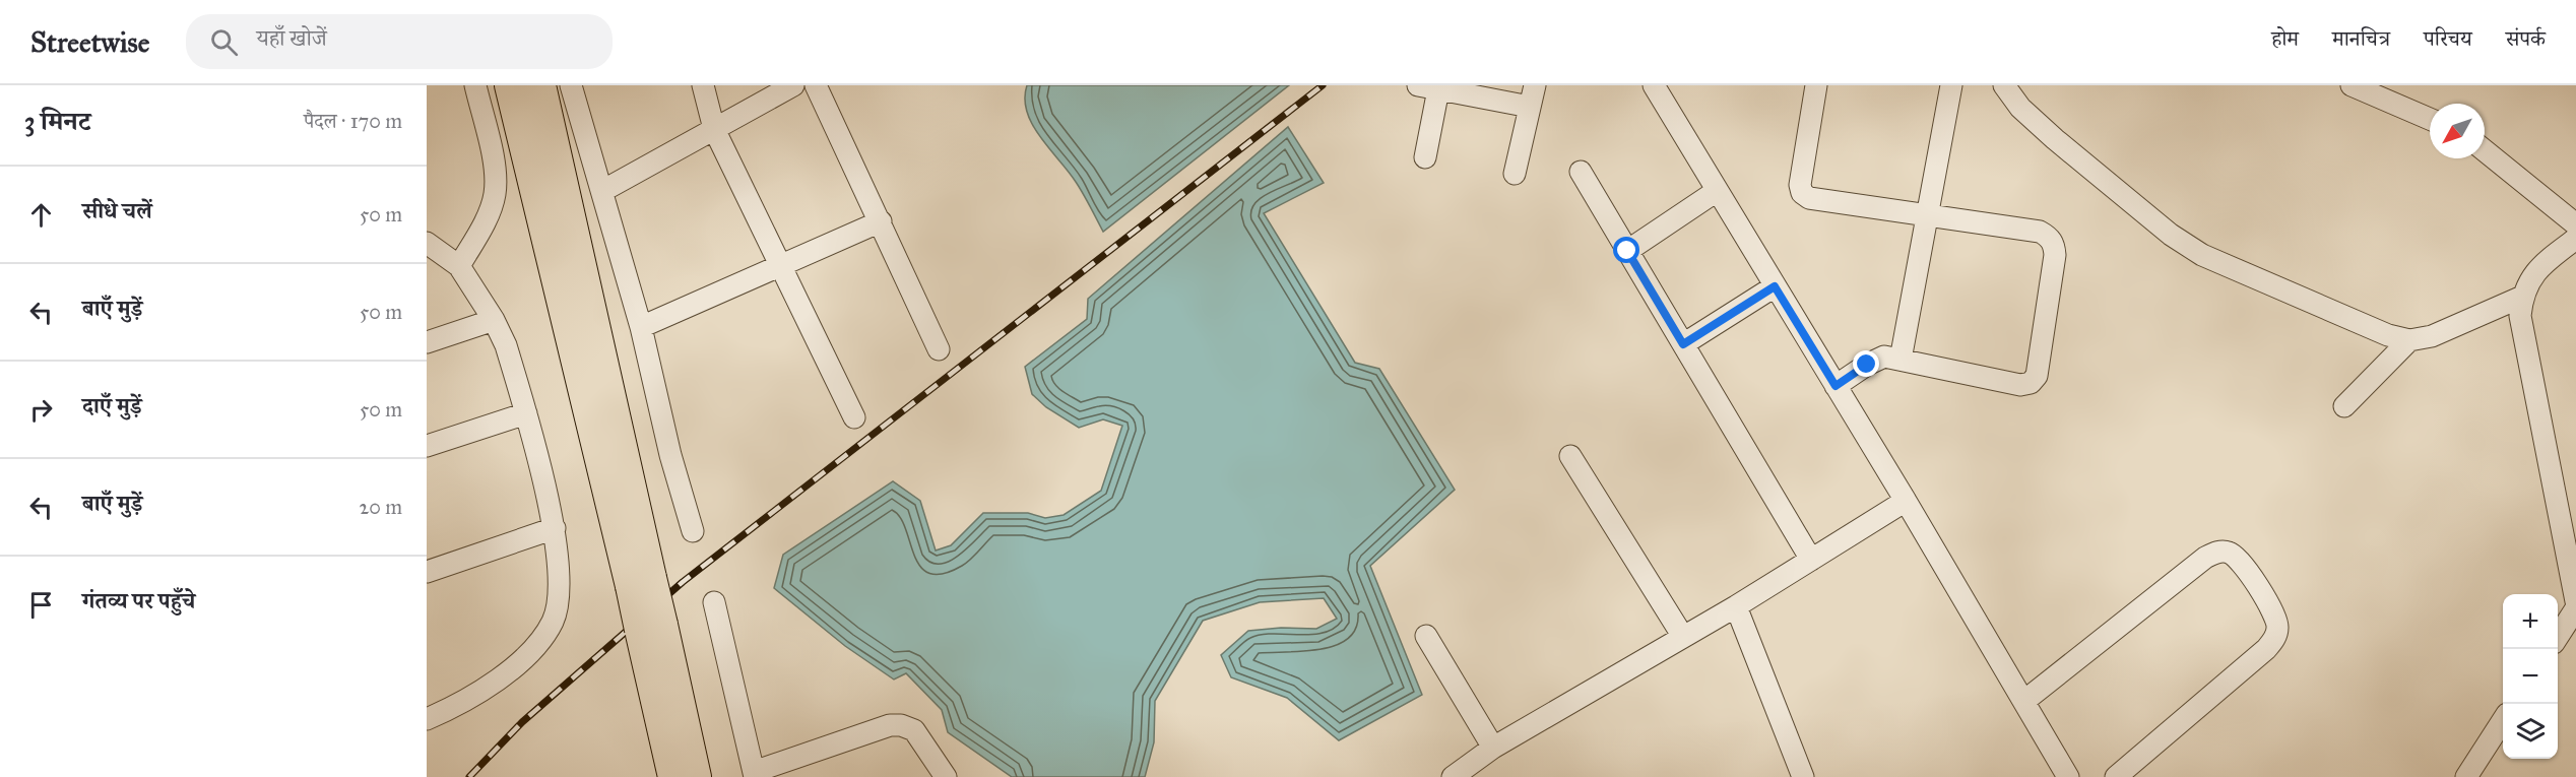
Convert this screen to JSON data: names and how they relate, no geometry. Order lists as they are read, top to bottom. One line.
{"north":"bottom left","page":{"header":"Streetwise","search":"यहाँ खोजें","nav":["होम","मानचित्र","परिचय","संपर्क"],"heading":["3 मिनट","पैदल · 170 m"],"list":[["सीधे चलें","50 m"],["बाएँ मुड़ें","50 m"],["दाएँ मुड़ें","50 m"],["बाएँ मुड़ें","20 m"],"गंतव्य पर पहुँचे"],"map_buttons":["+","−"]}}
